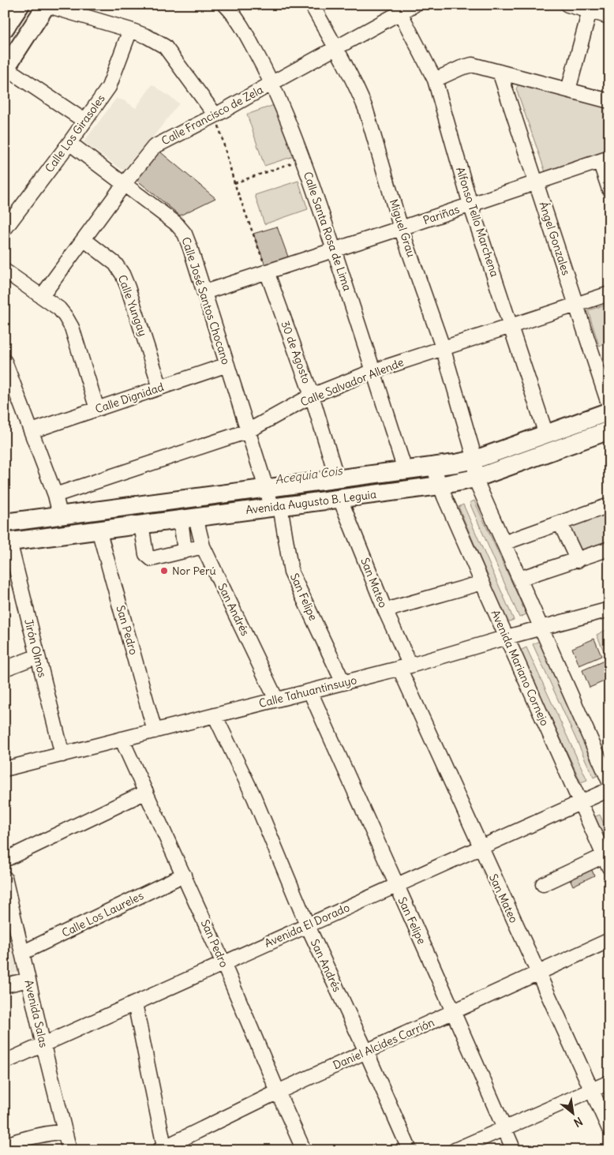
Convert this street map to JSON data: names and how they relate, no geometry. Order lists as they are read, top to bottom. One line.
{"streets":{"main road":["Avenida Augusto B. Leguia"],"street":["Calle Francisco de Zela","Calle Los Girasoles","Pariñas","Alfonso Tello Marchena","Miguel Grau","Calle Santa Rosa de Lima","Ángel Gonzales","Calle José Santos Chocano","Calle Yungay","30 de Agosto","Calle Salvador Allende","Calle Dignidad","San Mateo","San Felipe","San Andrés","San Pedro","Jirón Olmos","Avenida Mariano Cornejo","Calle Tahuantinsuyo","Calle Los Laureles","Avenida El Dorado","Avenida Salas","Daniel Alcides Carrión"]},"crossings":[["Calle Francisco de Zela","Alfonso Tello Marchena"],["Calle Francisco de Zela","Miguel Grau"],["Calle Francisco de Zela","Calle Santa Rosa de Lima"],["Calle Francisco de Zela","Calle José Santos Chocano"],["Calle Francisco de Zela","Calle Yungay"],["Calle Los Girasoles","Calle José Santos Chocano"],["Pariñas","Alfonso Tello Marchena"],["Pariñas","Miguel Grau"],["Pariñas","Calle Santa Rosa de Lima"],["Pariñas","Ángel Gonzales"],["Pariñas","Calle José Santos Chocano"],["Pariñas","30 de Agosto"],["Alfonso Tello Marchena","Calle Salvador Allende"],["Alfonso Tello Marchena","Avenida Augusto B. Leguia"],["Miguel Grau","Calle Salvador Allende"],["Miguel Grau","Avenida Augusto B. Leguia"],["Calle Santa Rosa de Lima","Calle Salvador Allende"],["Calle Santa Rosa de Lima","Avenida Augusto B. Leguia"],["Ángel Gonzales","Calle Salvador Allende"],["Calle José Santos Chocano","Calle Salvador Allende"],["Calle José Santos Chocano","Calle Dignidad"],["Calle José Santos Chocano","Avenida Augusto B. Leguia"],["Calle José Santos Chocano","San Felipe"],["Calle Yungay","Calle Dignidad"],["30 de Agosto","Calle Salvador Allende"],["30 de Agosto","Avenida Augusto B. Leguia"],["Avenida Augusto B. Leguia","San Mateo"],["Avenida Augusto B. Leguia","San Felipe"],["Avenida Augusto B. Leguia","San Andrés"],["Avenida Augusto B. Leguia","San Pedro"],["Avenida Augusto B. Leguia","Jirón Olmos"],["Avenida Augusto B. Leguia","Avenida Mariano Cornejo"],["San Mateo","Calle Tahuantinsuyo"],["San Mateo","Avenida El Dorado"],["San Mateo","Daniel Alcides Carrión"],["San Felipe","Calle Tahuantinsuyo"],["San Felipe","Avenida El Dorado"],["San Felipe","Daniel Alcides Carrión"],["San Andrés","Calle Tahuantinsuyo"],["San Andrés","Avenida El Dorado"],["San Andrés","Daniel Alcides Carrión"],["San Pedro","Calle Tahuantinsuyo"],["San Pedro","Calle Los Laureles"],["San Pedro","Avenida El Dorado"],["San Pedro","Daniel Alcides Carrión"],["Jirón Olmos","Calle Tahuantinsuyo"],["Avenida Mariano Cornejo","Calle Tahuantinsuyo"],["Avenida Mariano Cornejo","Avenida El Dorado"],["Calle Los Laureles","Avenida Salas"],["Avenida El Dorado","Avenida Salas"]],"water":["Acequia Cois"],"places":["Nor Perú"],"north":"bottom right"}
